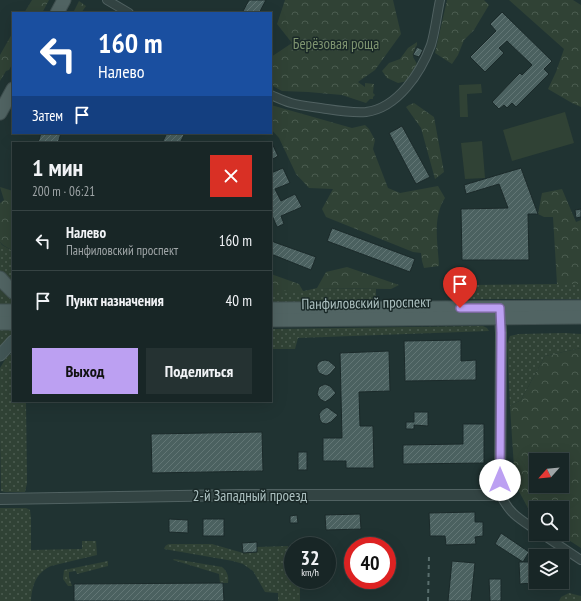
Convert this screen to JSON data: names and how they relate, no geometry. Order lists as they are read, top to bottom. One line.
{"streets":{"main road":["Панфиловский проспект"],"street":["2-й Западный проезд"]},"parks":["Берёзовая роща"],"north":"bottom left","page":{"turn":["160 m","Налево"],"then":"Затем","heading":["1 мин","200 m · 06:21"],"list":[{"name":"Налево","note":"Панфиловский проспект","value":"160 m"},{"name":"Пункт назначения","value":"40 m"}],"buttons":["Выход","Поделиться"],"speed":"32 km/h","limit":"40"}}
